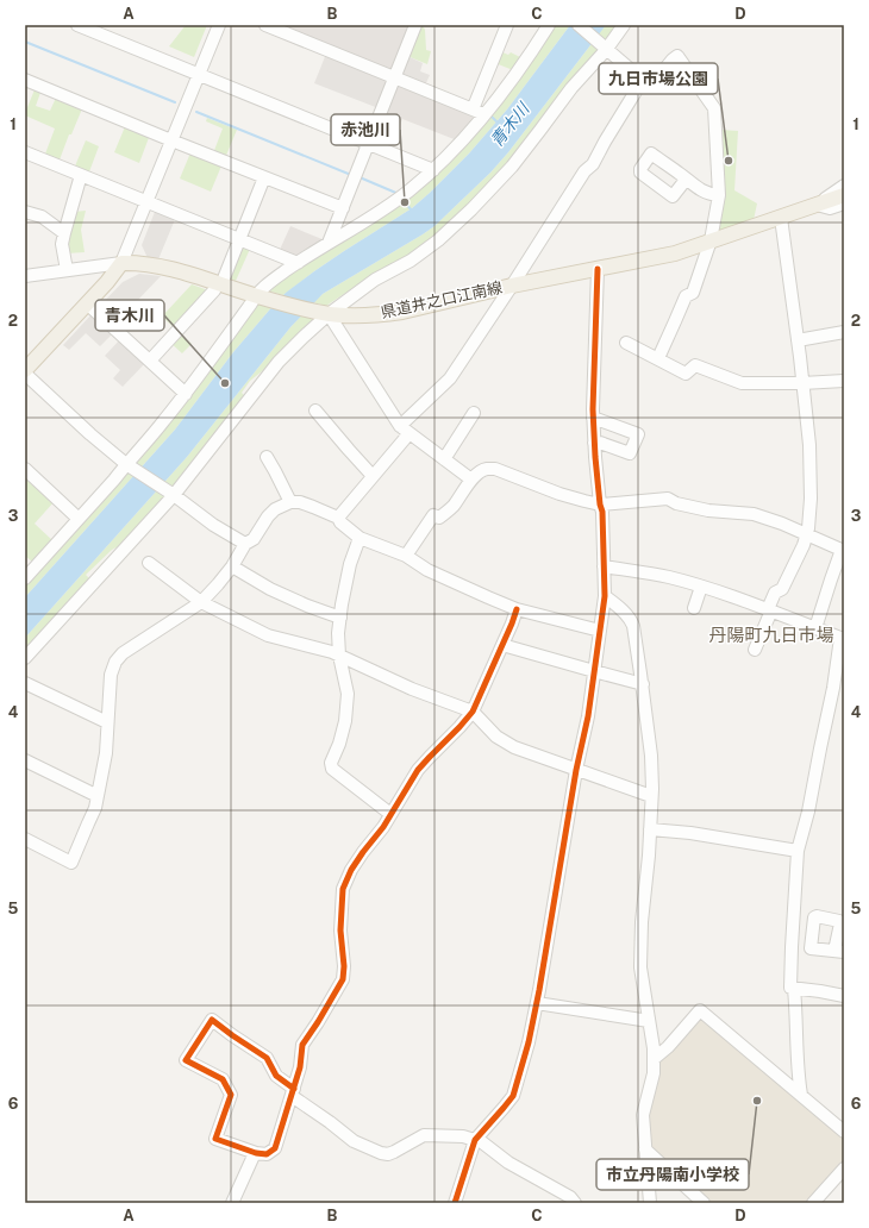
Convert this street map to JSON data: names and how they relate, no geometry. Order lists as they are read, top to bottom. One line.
{"streets":{"main road":["県道井之口江南線"]},"districts":["丹陽町九日市場"],"water":["青木川"],"places":["九日市場公園","赤池川","青木川","市立丹陽南小学校"],"grid":{"columns":["A","B","C","D"],"rows":["1","2","3","4","5","6"]}}
